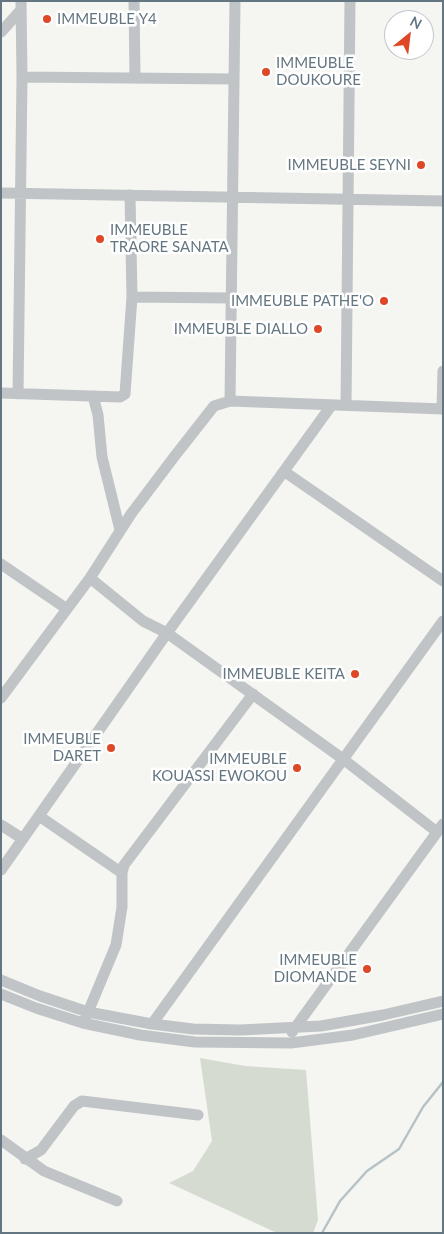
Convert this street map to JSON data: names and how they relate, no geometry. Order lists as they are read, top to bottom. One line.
{"places":["IMMEUBLE Y4","IMMEUBLE DOUKOURE","IMMEUBLE SEYNI","IMMEUBLE TRAORE SANATA","IMMEUBLE PATHE'O","IMMEUBLE DIALLO","IMMEUBLE KEITA","IMMEUBLE DARET","IMMEUBLE KOUASSI EWOKOU","IMMEUBLE DIOMANDE"],"north":"top right"}
